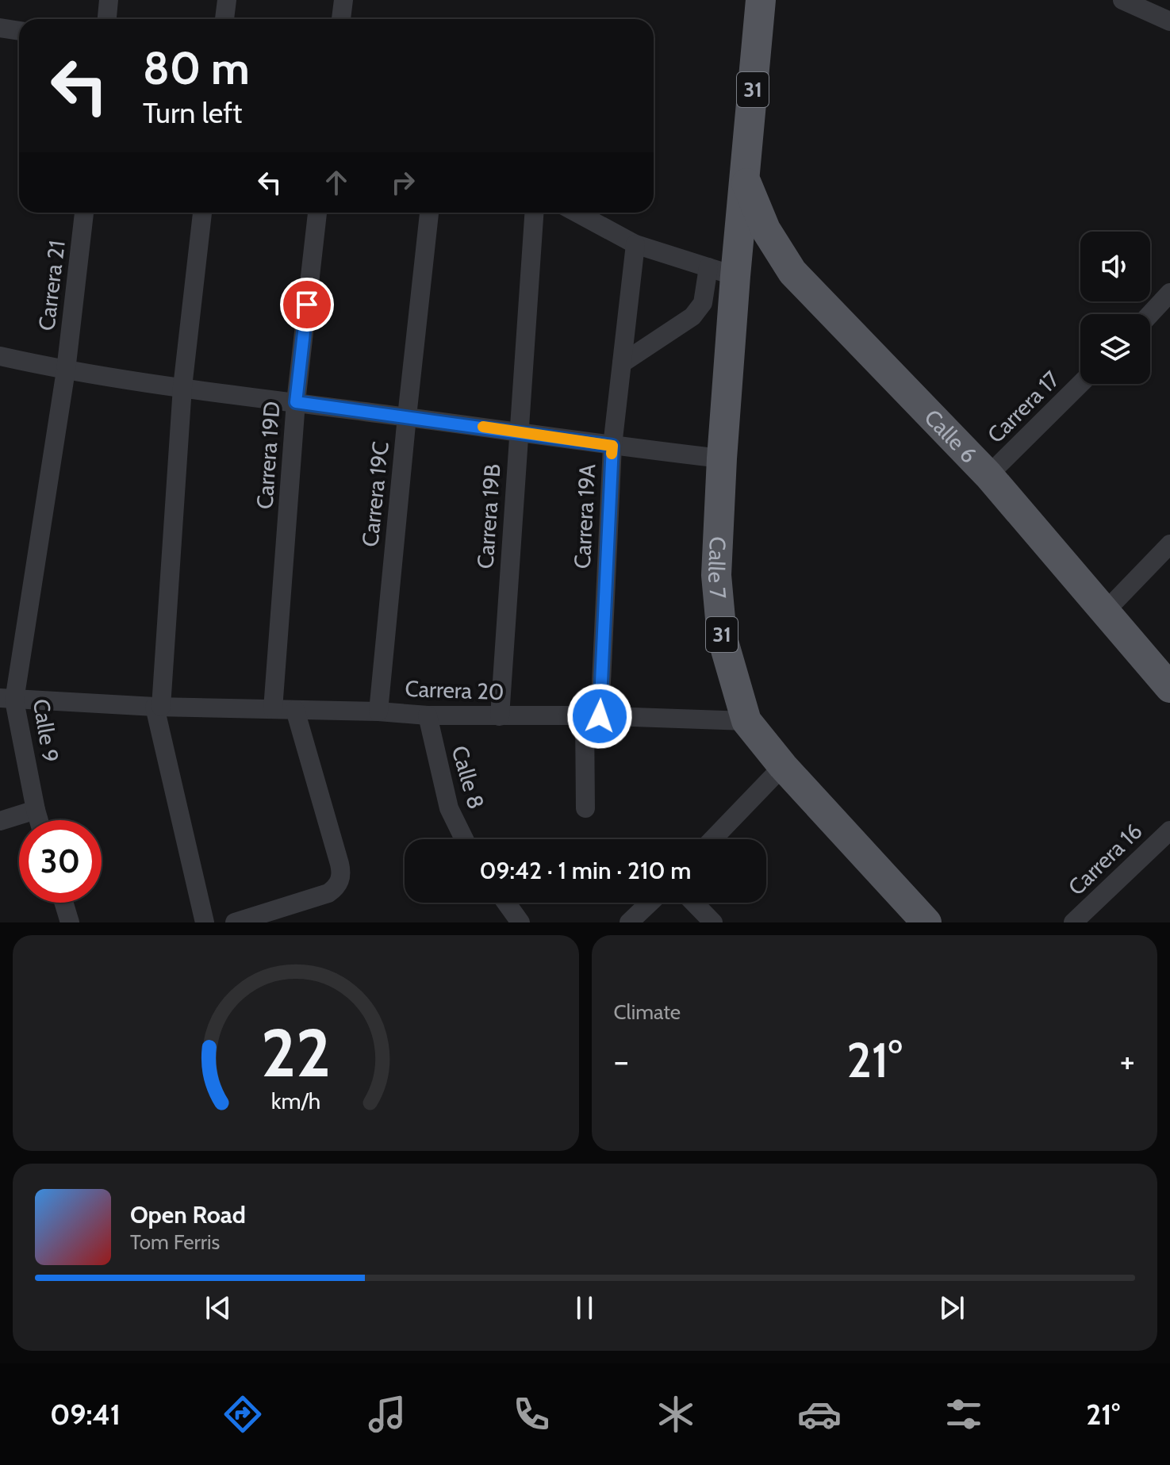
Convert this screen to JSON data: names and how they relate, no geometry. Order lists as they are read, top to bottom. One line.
{"streets":{"main road":["31","Calle 6","Calle 7"],"street":["Carrera 21","Carrera 17","Carrera 19D","Carrera 19C","Carrera 19B","Carrera 19A","Carrera 20","Calle 9","Calle 8","Carrera 16"]},"crossings":[["31","Calle 6"],["31","Calle 7"],["Carrera 21","Calle 9"],["Carrera 17","Calle 6"],["Calle 6","Calle 7"],["Carrera 19D","Carrera 20"],["Carrera 19C","Carrera 20"],["Carrera 19B","Carrera 20"],["Carrera 19A","Carrera 20"],["Calle 7","Carrera 20"],["Carrera 20","Calle 9"],["Carrera 20","Calle 8"]],"page":{"turn":["80 m","Turn left"],"limit":"30","trip":"09:42 · 1 min · 210 m","tile":"Climate","heat":["−","21°","+"],"song":["Open Road","Tom Ferris"],"tabs":["09:41","21°"],"gauge":["22","km/h"]}}
